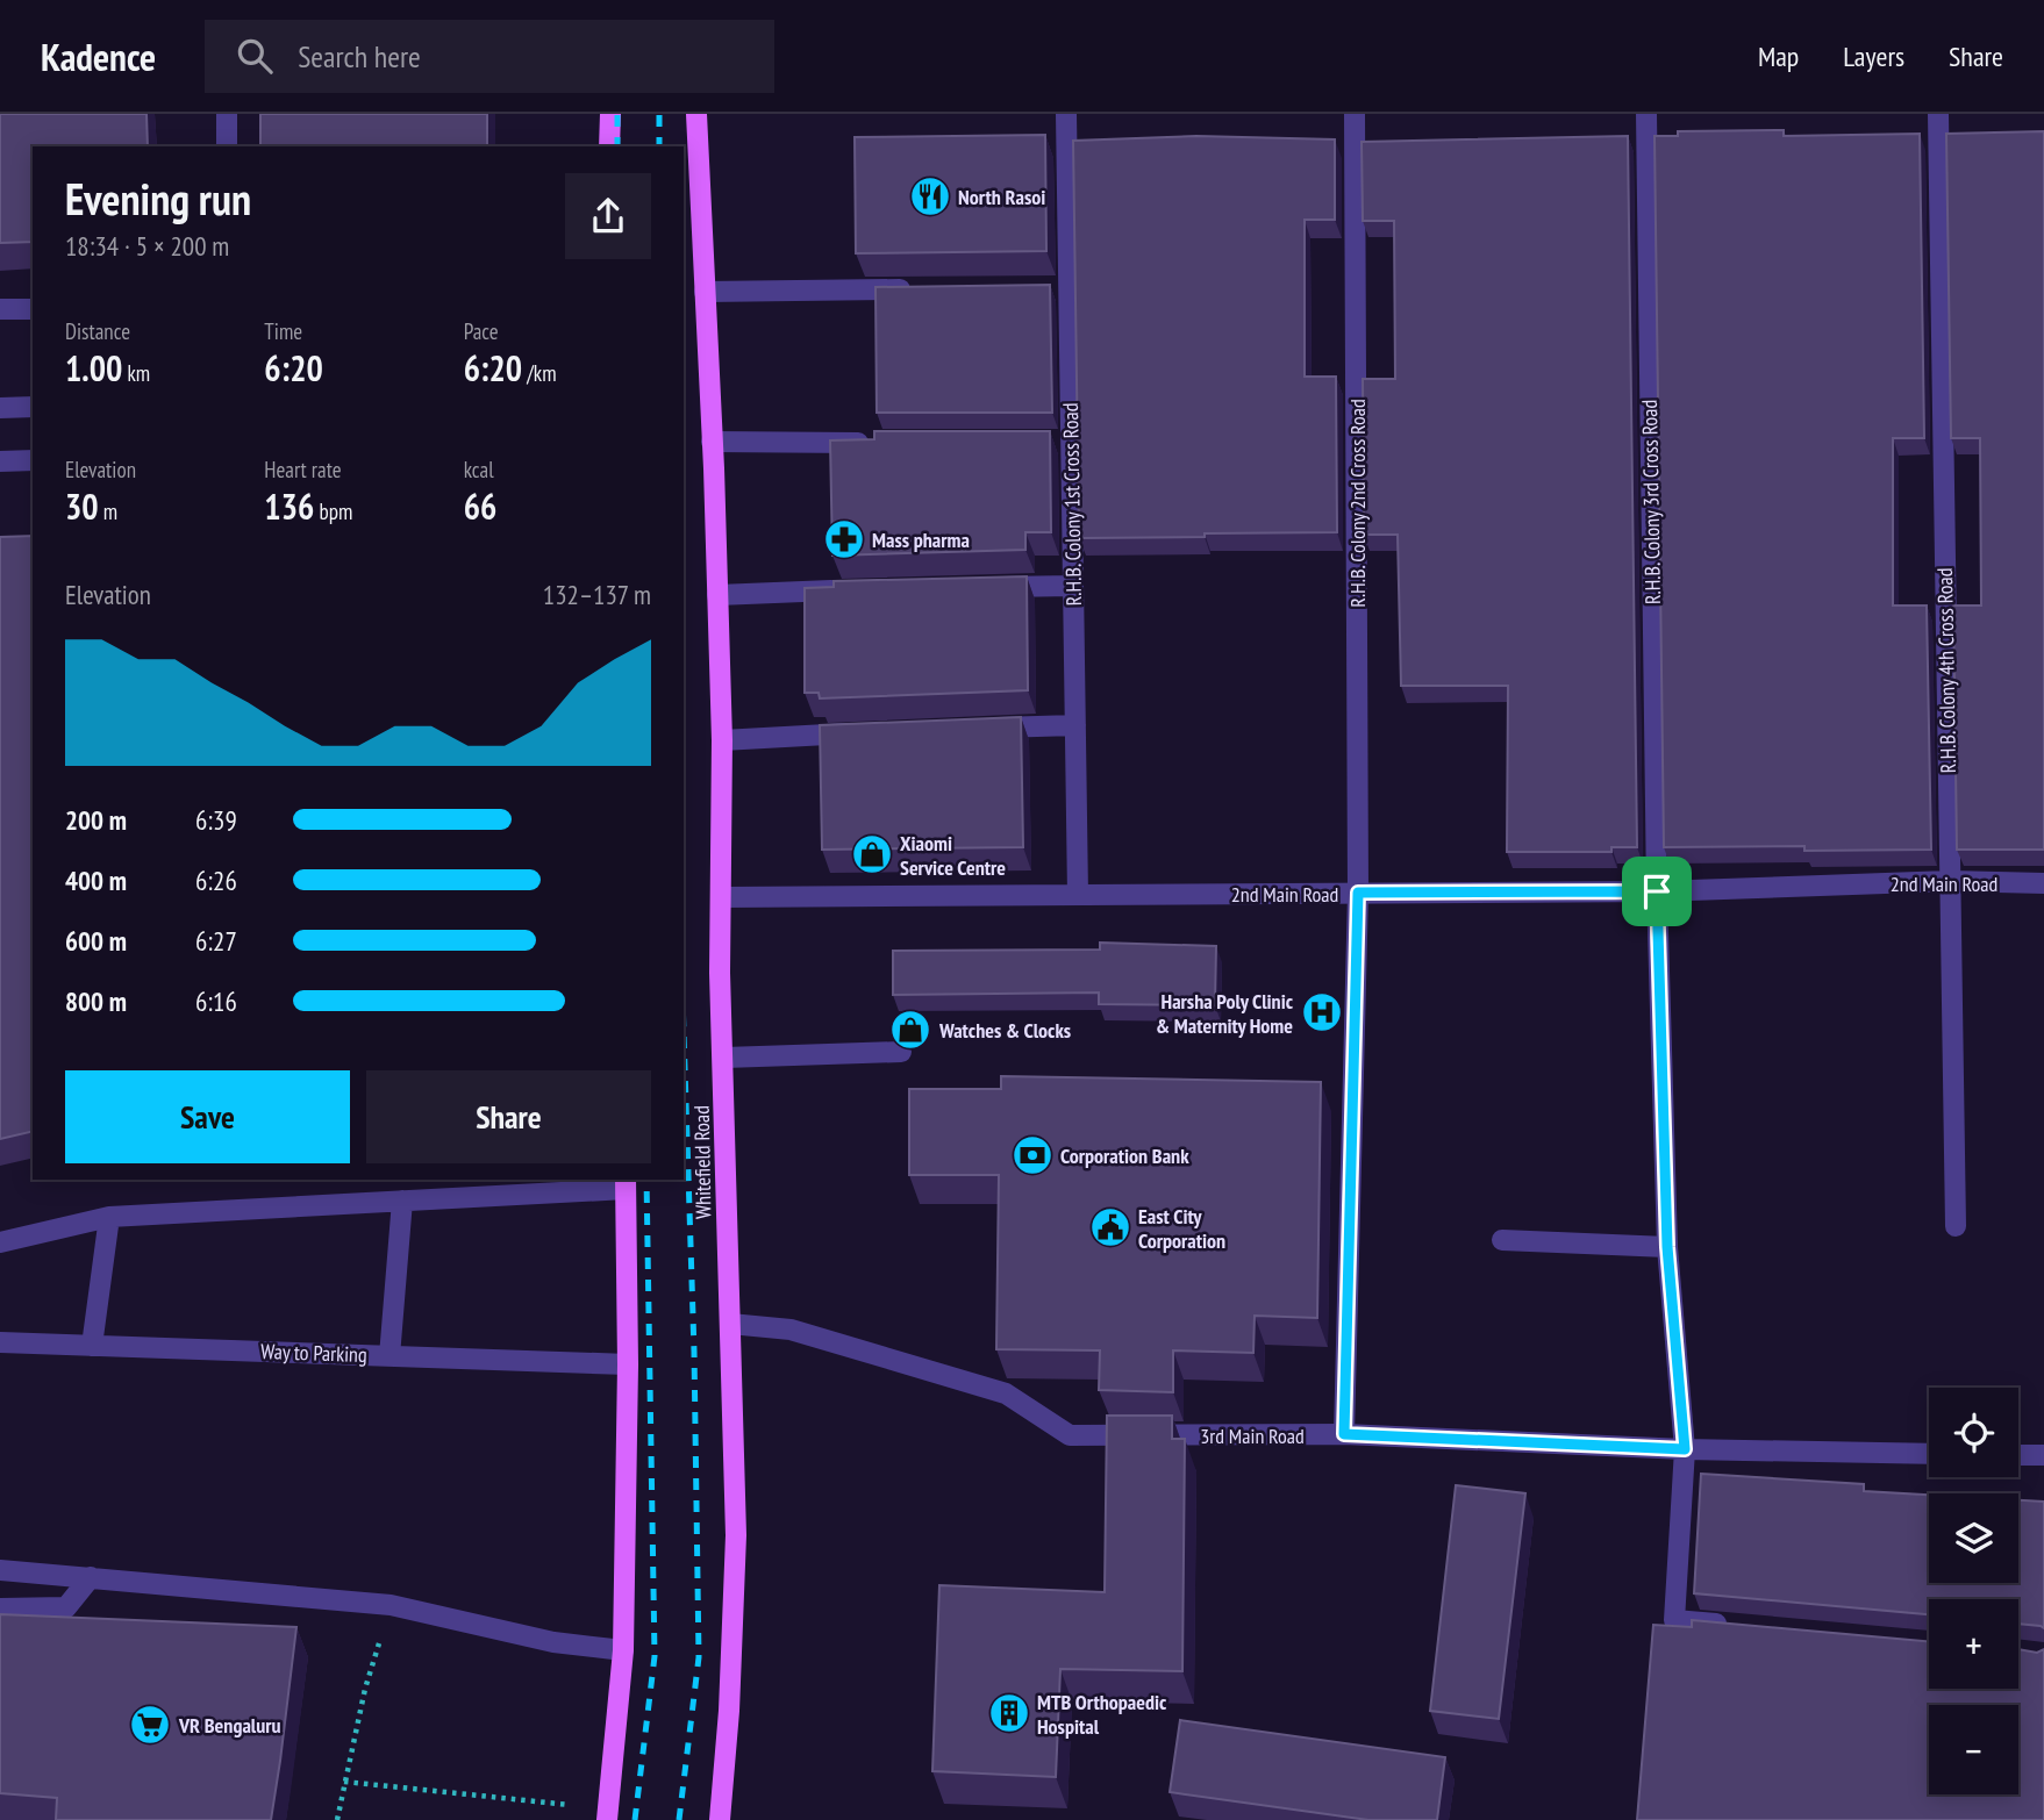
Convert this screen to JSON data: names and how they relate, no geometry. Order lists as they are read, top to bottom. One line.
{"streets":{"main road":["Whitefield Road"],"street":["R.H.B. Colony 3rd Cross Road","R.H.B. Colony 2nd Cross Road","R.H.B. Colony 1st Cross Road","R.H.B. Colony 4th Cross Road","2nd Main Road","Way to Parking","3rd Main Road"]},"crossings":[["R.H.B. Colony 3rd Cross Road","2nd Main Road"],["R.H.B. Colony 3rd Cross Road","3rd Main Road"],["R.H.B. Colony 2nd Cross Road","2nd Main Road"],["R.H.B. Colony 2nd Cross Road","3rd Main Road"],["R.H.B. Colony 1st Cross Road","2nd Main Road"],["R.H.B. Colony 4th Cross Road","2nd Main Road"],["2nd Main Road","Whitefield Road"],["Whitefield Road","3rd Main Road"]],"places":{"restaurant":["North Rasoi"],"pharmacy":["Mass pharma"],"shop":["Xiaomi Service Centre","Watches & Clocks"],"hospital":["Harsha Poly Clinic & Maternity Home"],"bank":["Corporation Bank"],"public building":["East City Corporation"],"building":["MTB Orthopaedic Hospital"],"supermarket":["VR Bengaluru"]},"page":{"header":"Kadence","search":"Search here","nav":["Map","Layers","Share"],"heading":["Evening run","18:34 · 5 × 200 m"],"stats":[["Distance","1.00 km"],["Time","6:20"],["Pace","6:20 /km"],["Elevation","30 m"],["Heart rate","136 bpm"],["kcal","66"]],"chart":["Elevation","132–137 m"],"list":[{"name":"200 m","note":"6:39"},{"name":"400 m","note":"6:26"},{"name":"600 m","note":"6:27"},{"name":"800 m","note":"6:16"}],"buttons":["Save","Share"],"map_buttons":["+","−"]}}
